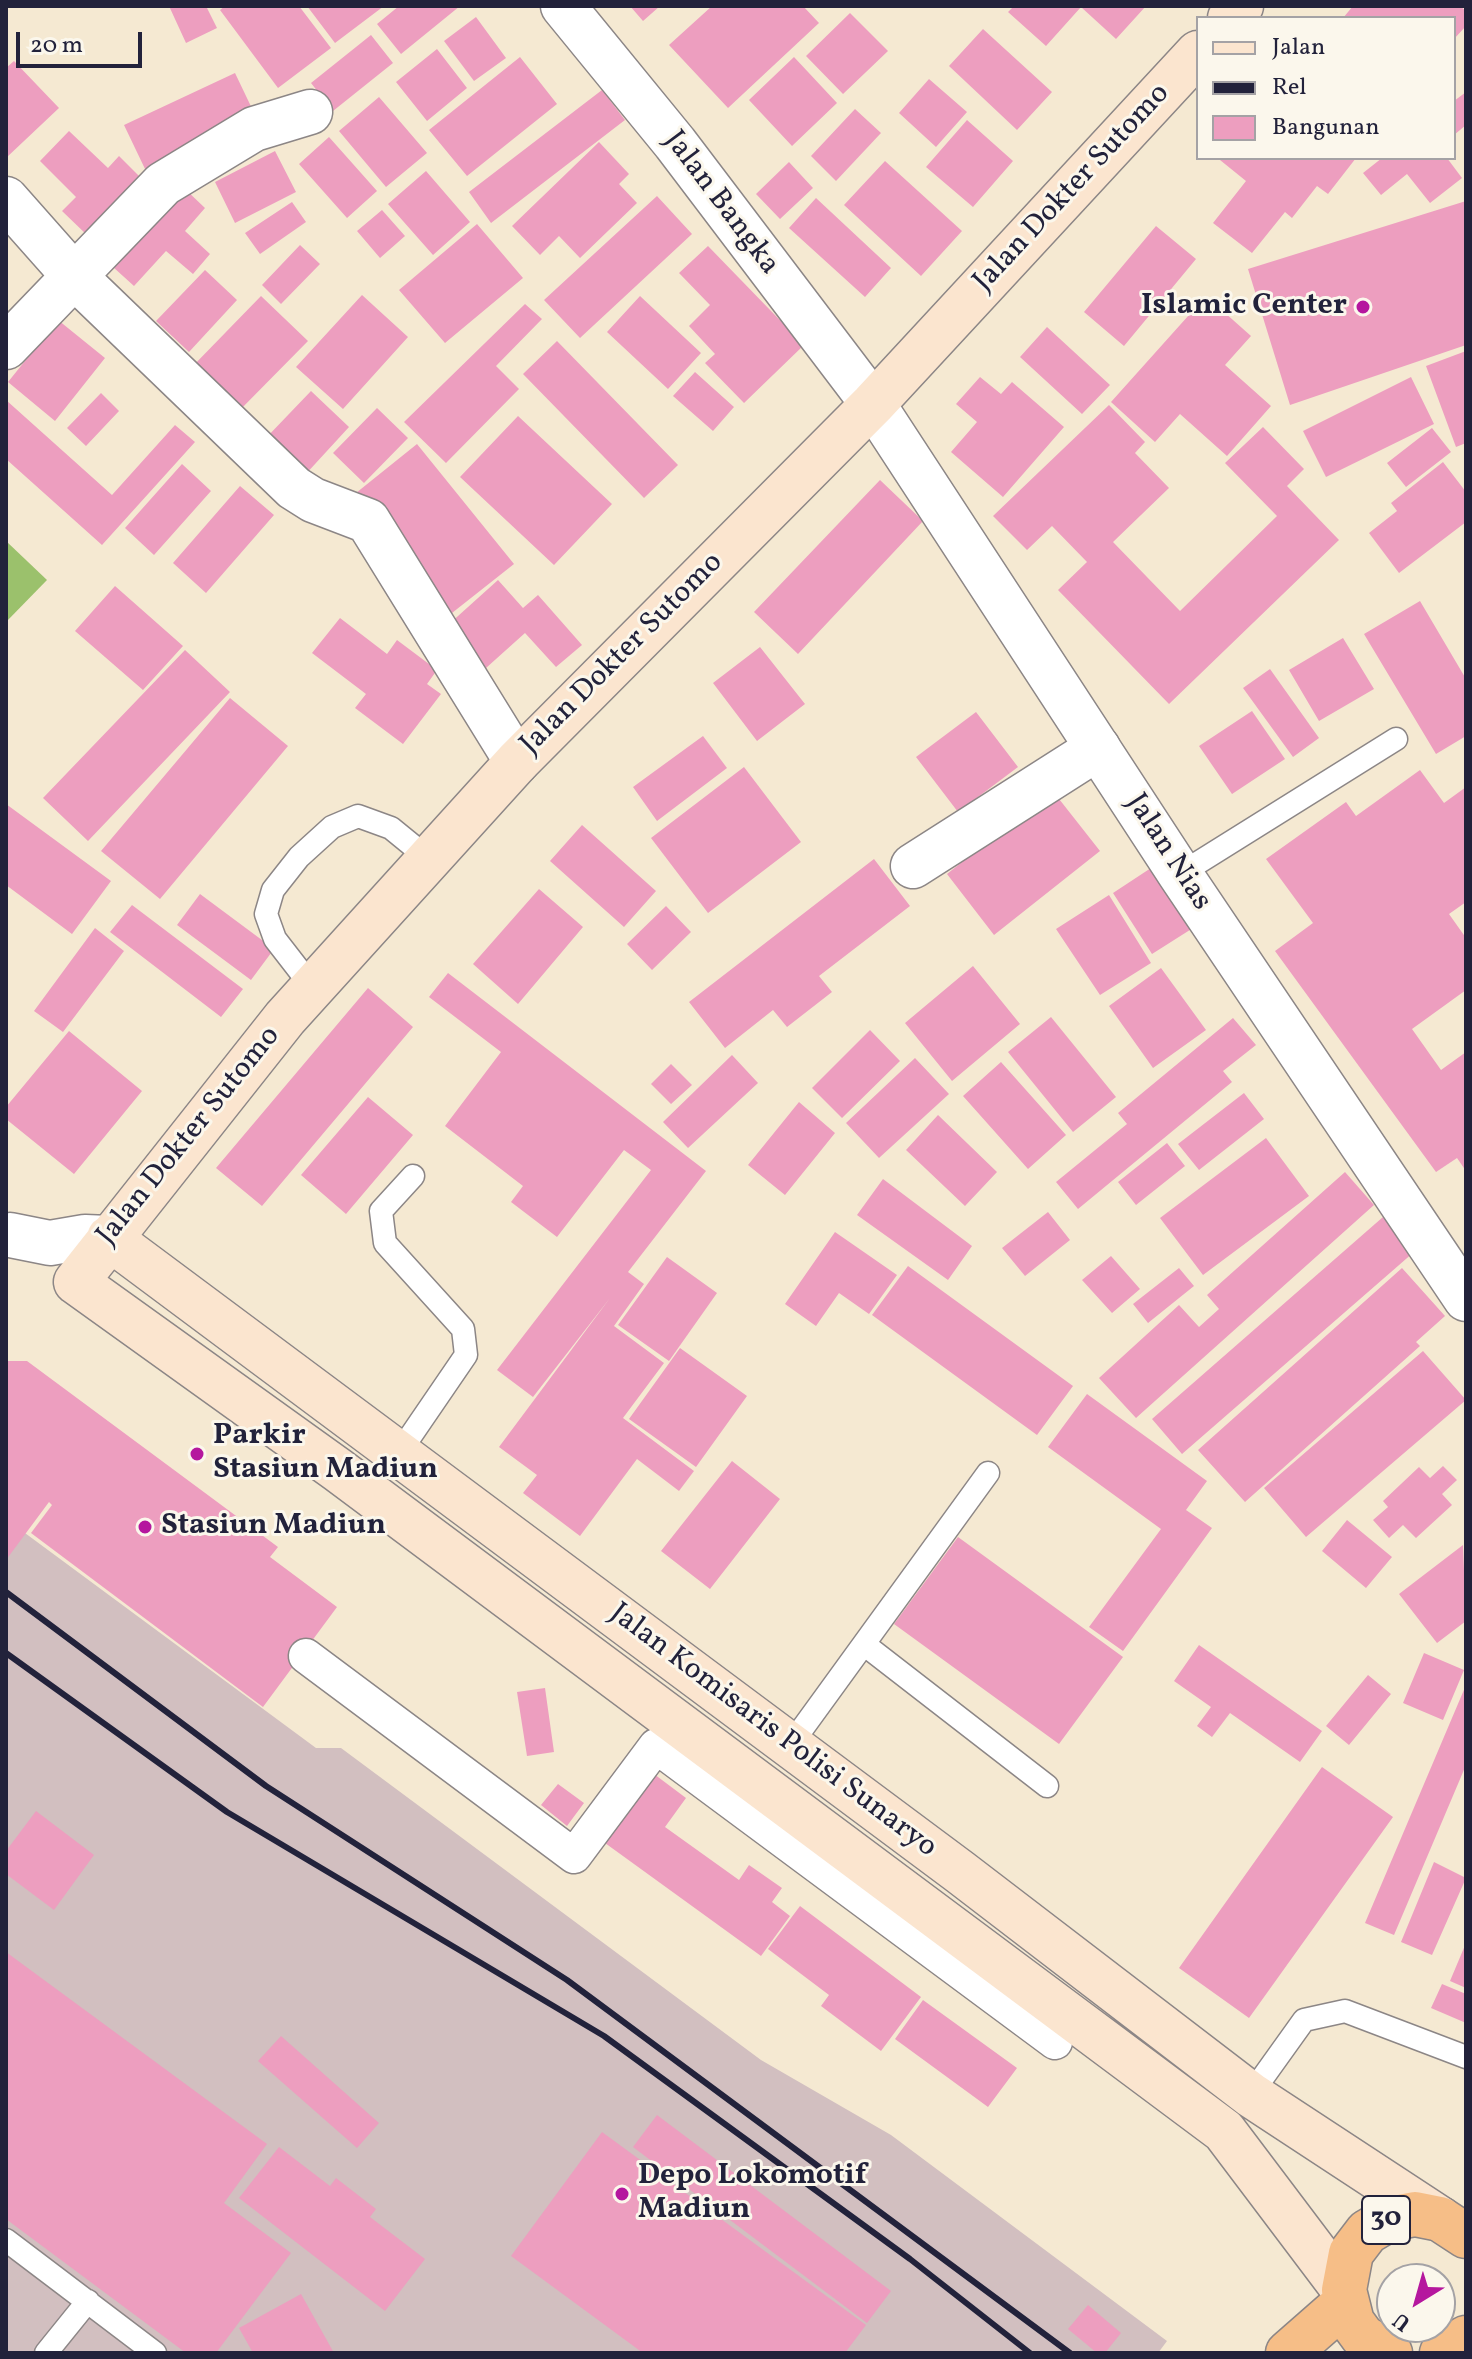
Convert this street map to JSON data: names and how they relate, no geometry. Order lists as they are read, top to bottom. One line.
{"streets":{"highway":["30"],"main road":["Jalan Dokter Sutomo","Jalan Komisaris Polisi Sunaryo"],"street":["Jalan Bangka","Jalan Nias"]},"crossings":[["Jalan Dokter Sutomo","Jalan Bangka"],["Jalan Dokter Sutomo","Jalan Nias"],["Jalan Dokter Sutomo","Jalan Komisaris Polisi Sunaryo"],["Jalan Bangka","Jalan Nias"],["Jalan Komisaris Polisi Sunaryo","30"]],"places":["Islamic Center","Parkir Stasiun Madiun","Stasiun Madiun","Depo Lokomotif Madiun"],"legend":["Jalan","Rel","Bangunan"],"scale_bar":"20 m","north":"bottom left"}
